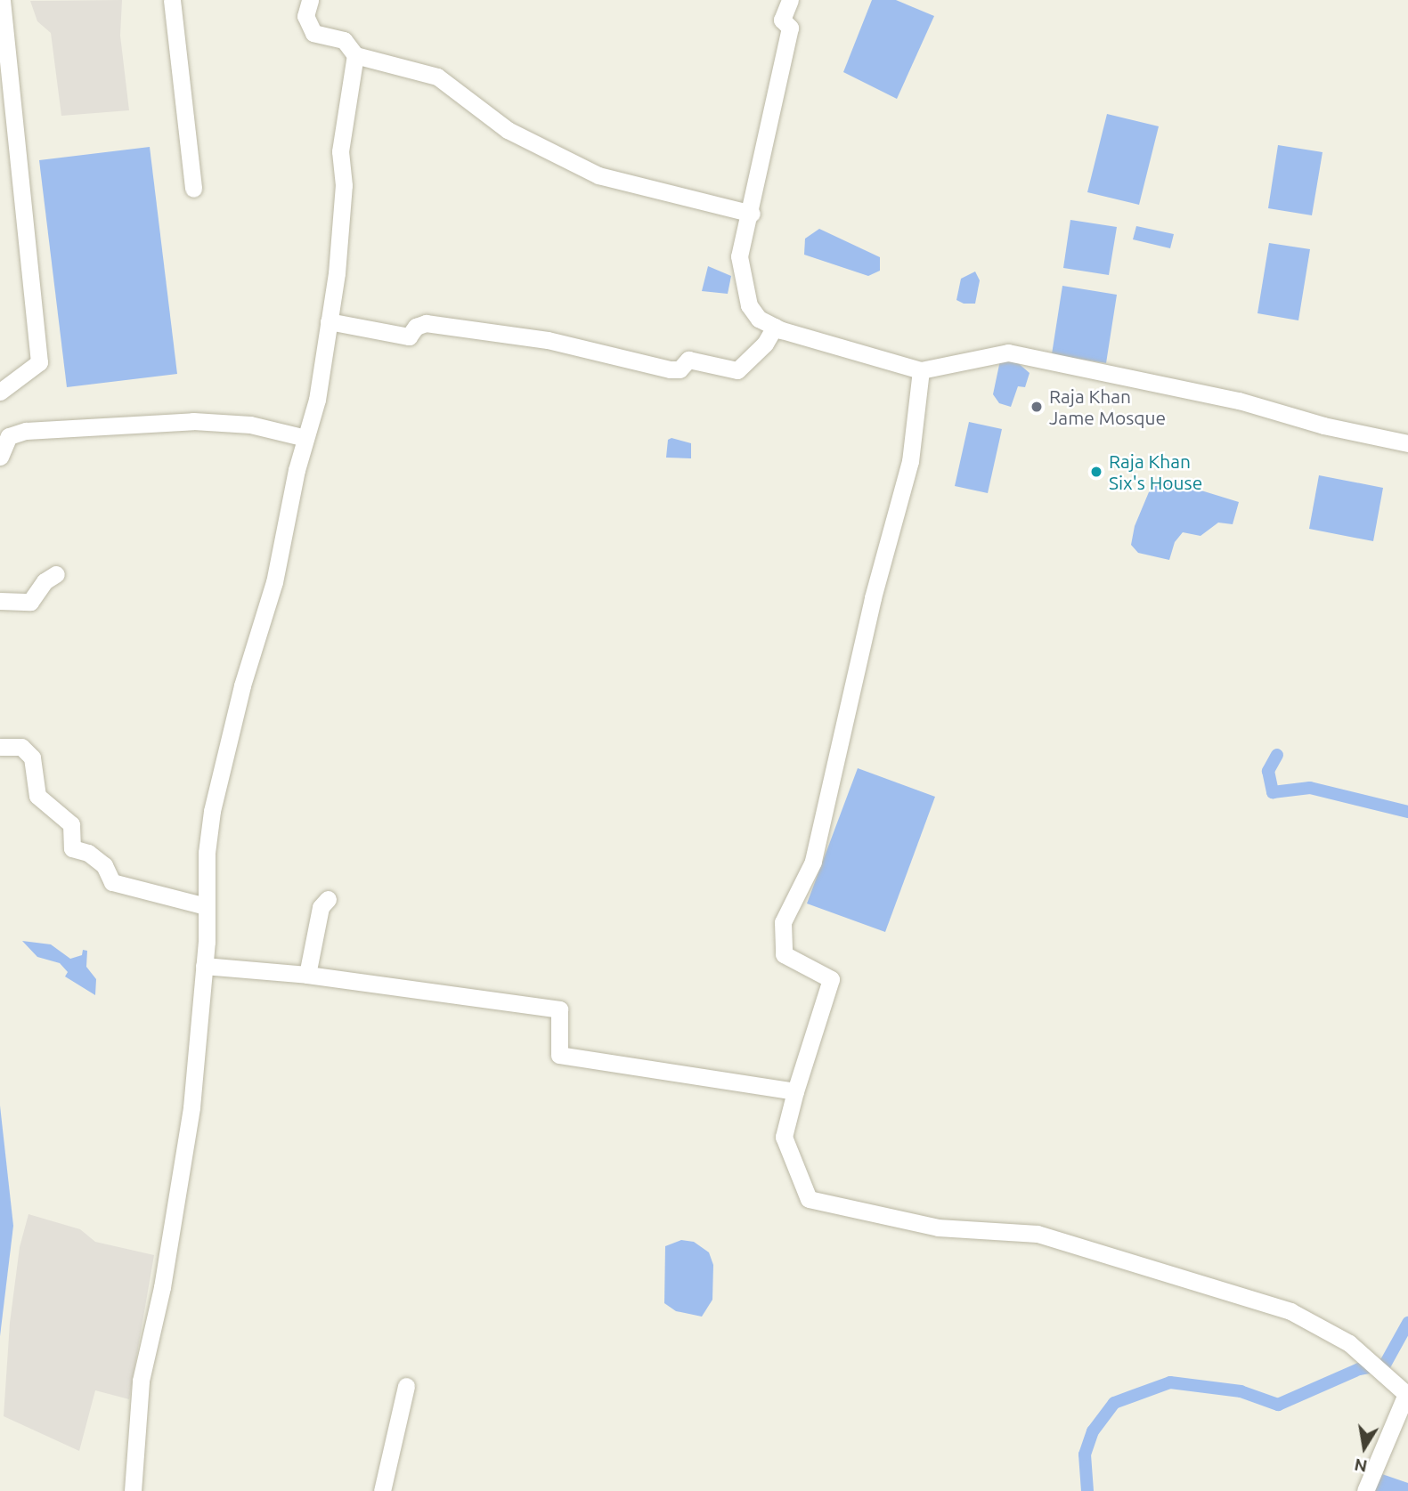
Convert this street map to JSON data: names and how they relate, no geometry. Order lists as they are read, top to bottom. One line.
{"places":["Raja Khan Jame Mosque","Raja Khan Six's House"],"north":"bottom"}
